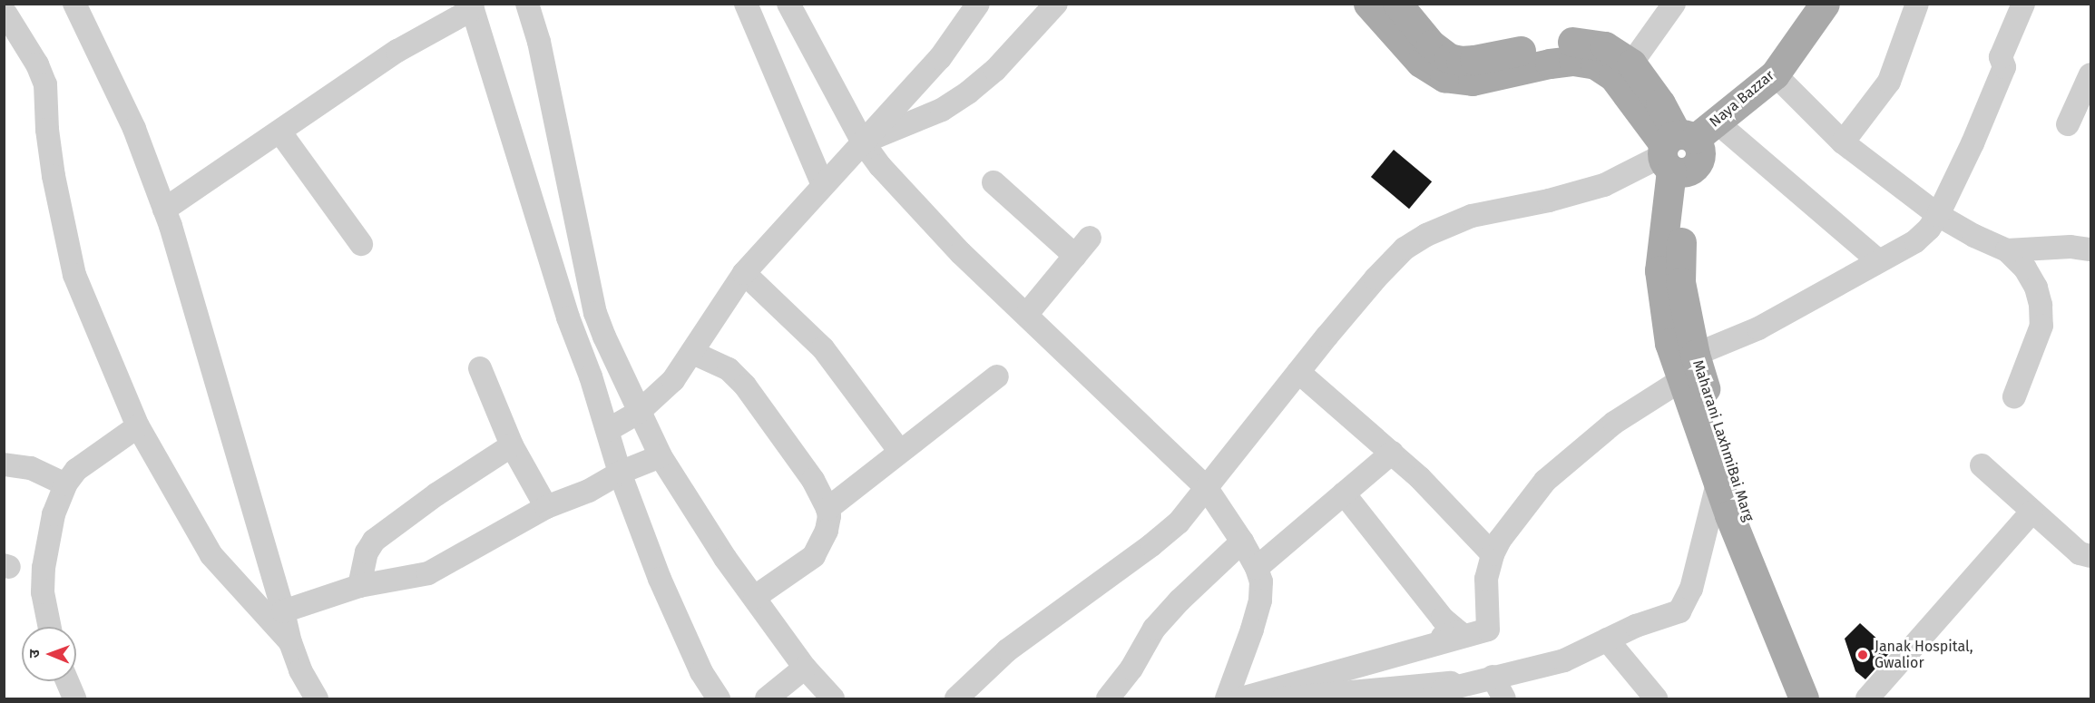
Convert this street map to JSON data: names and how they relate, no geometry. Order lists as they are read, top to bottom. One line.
{"streets":{"main road":["Naya Bazzar","Maharani LaxhmiBai Marg"]},"places":["Janak Hospital, Gwalior"],"north":"left"}
